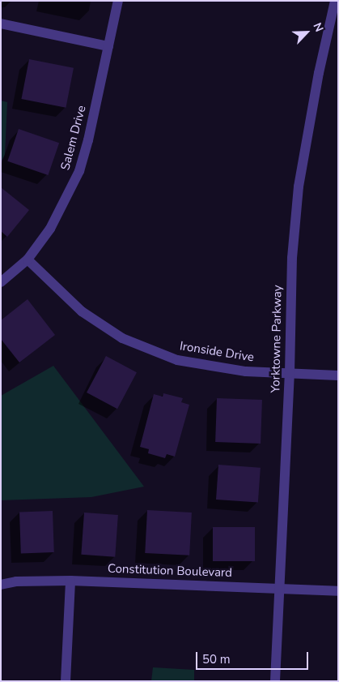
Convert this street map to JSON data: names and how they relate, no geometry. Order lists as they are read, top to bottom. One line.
{"streets":{"street":["Salem Drive","Yorktowne Parkway","Ironside Drive","Constitution Boulevard"]},"crossings":[["Salem Drive","Ironside Drive"],["Yorktowne Parkway","Ironside Drive"],["Yorktowne Parkway","Constitution Boulevard"]],"scale_bar":"50 m","north":"top right"}
